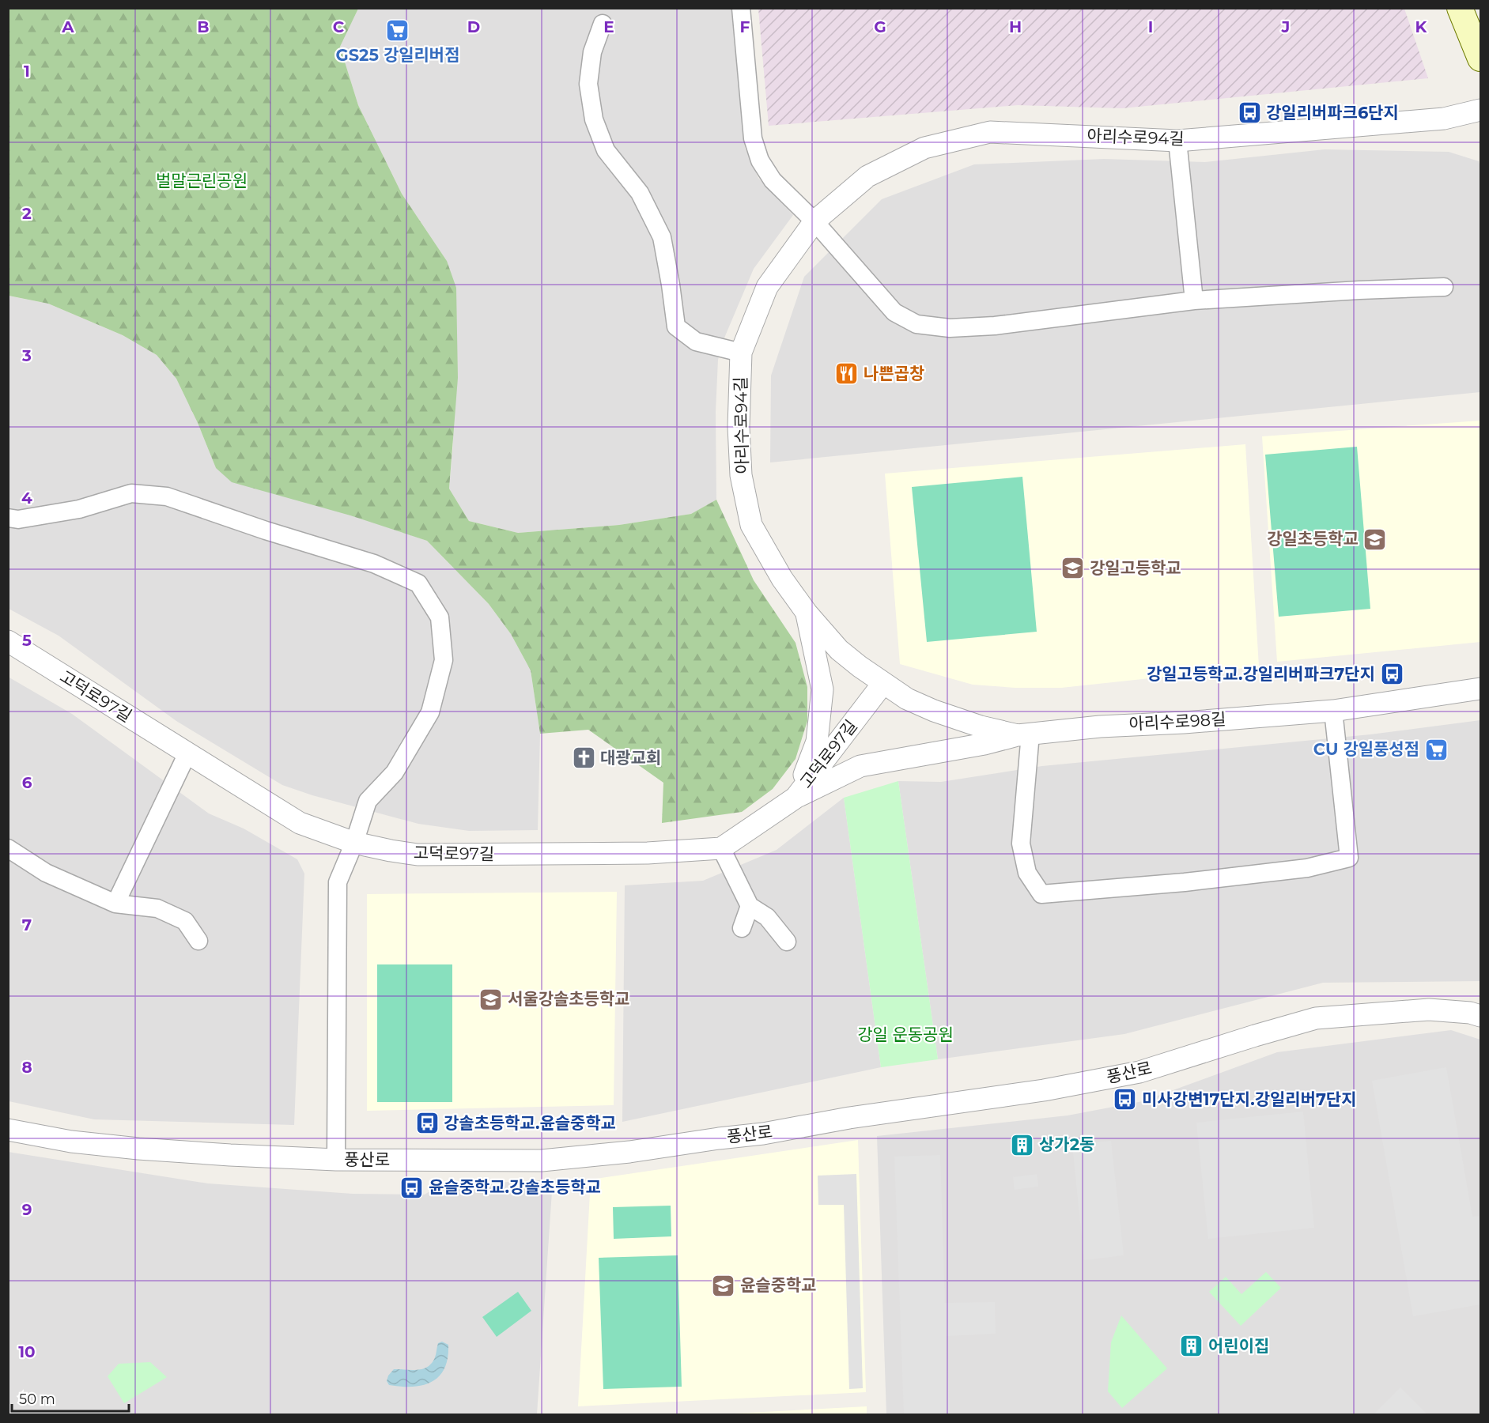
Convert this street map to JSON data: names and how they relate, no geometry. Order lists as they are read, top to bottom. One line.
{"streets":{"street":["아리수로94길","고덕로97길","아리수로98길","풍산로"]},"crossings":[["아리수로94길","고덕로97길"],["아리수로94길","아리수로98길"],["고덕로97길","아리수로98길"]],"parks":["벌말근린공원","강일 운동공원"],"places":{"supermarket":["GS25 강일리버점","CU 강일풍성점"],"bus stop":["강일리버파크6단지","강일고등학교.강일리버파크7단지","미사강변17단지.강일리버7단지","강솔초등학교.윤슬중학교","윤슬중학교.강솔초등학교"],"restaurant":["나쁜곱창"],"school or university":["강일초등학교","강일고등학교","서울강솔초등학교","윤슬중학교"],"church":["대광교회"],"building":["상가2동","어린이집"]},"scale_bar":"50 m","grid":{"columns":["A","B","C","D","E","F","G","H","I","J","K"],"rows":["1","2","3","4","5","6","7","8","9","10"]}}
